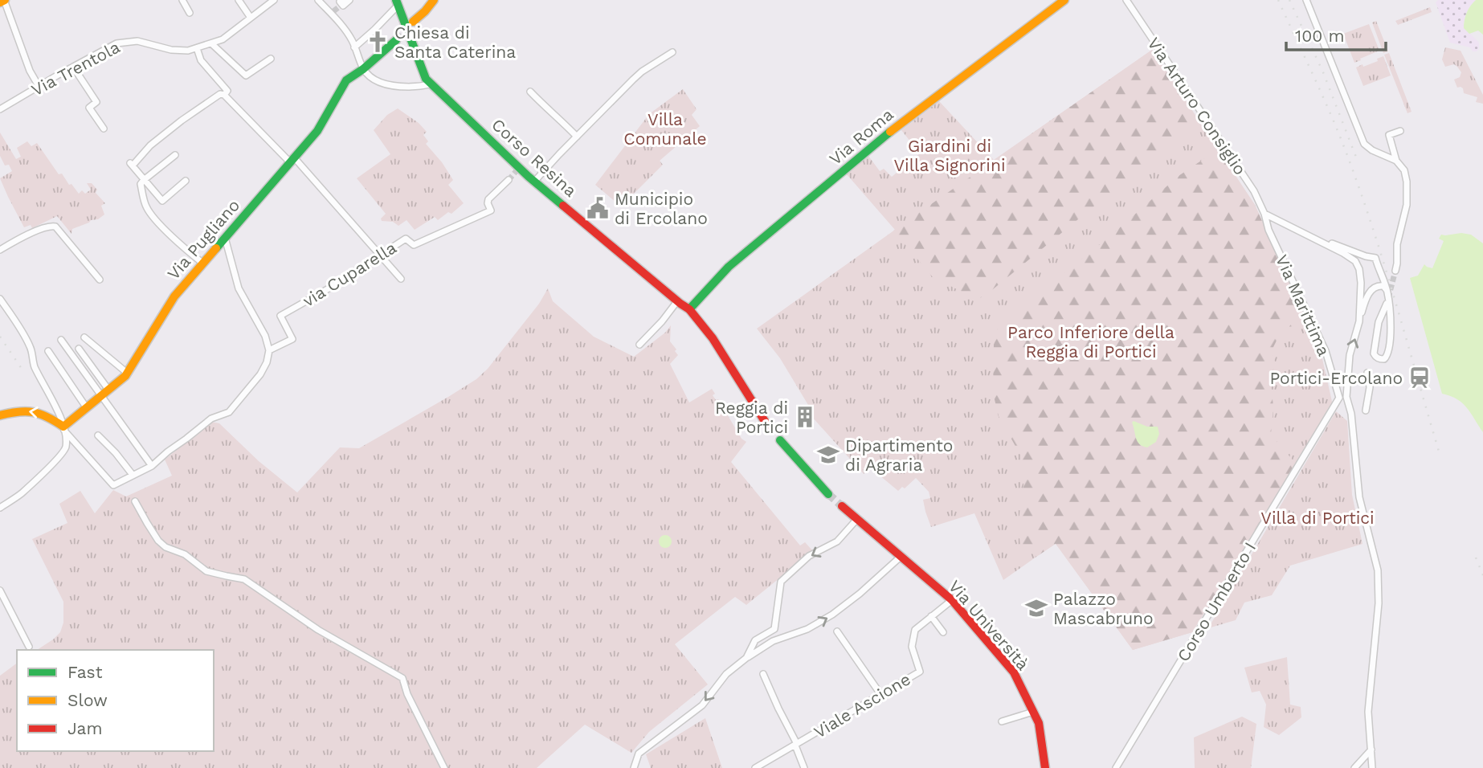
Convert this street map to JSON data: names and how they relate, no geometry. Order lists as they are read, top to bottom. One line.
{"streets":{"main road":["Via Roma","Corso Resina","Via Pugliano","Via Università"],"street":["Via Trentola","Via Arturo Consiglio","via Cuparella","Via Marittima","Corso Umberto I","Viale Ascione"]},"crossings":[["Via Arturo Consiglio","Via Marittima"],["Via Roma","Corso Resina"],["Via Marittima","Corso Umberto I"],["Via Università","Viale Ascione"]],"parks":["Villa Comunale","Giardini di Villa Signorini","Parco Inferiore della Reggia di Portici","Villa di Portici"],"places":{"church":["Chiesa di Santa Caterina"],"public building":["Municipio di Ercolano"],"station":["Portici-Ercolano"],"building":["Reggia di Portici"],"school or university":["Dipartimento di Agraria","Palazzo Mascabruno"]},"legend":["Fast","Slow","Jam"],"scale_bar":"100 m"}
